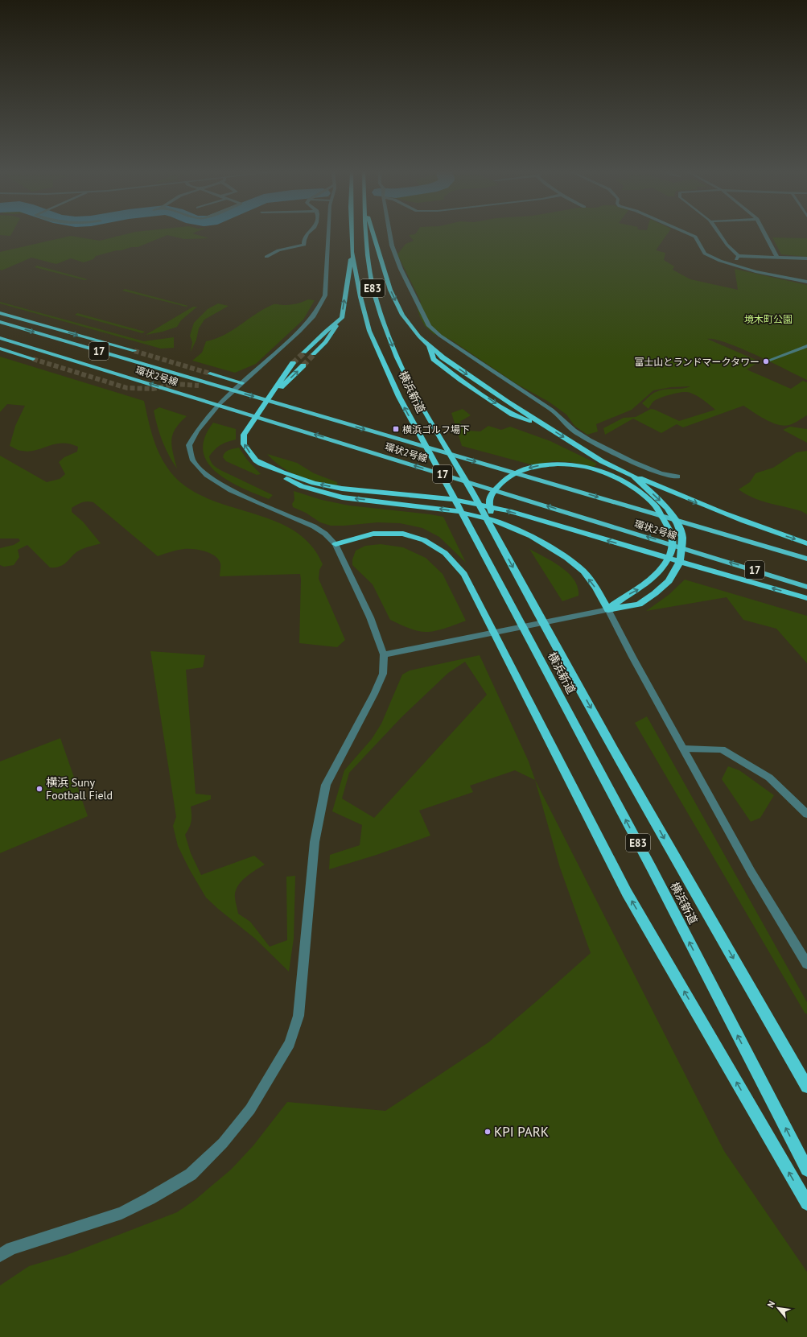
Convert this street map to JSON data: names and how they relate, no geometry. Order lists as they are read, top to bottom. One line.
{"streets":{"highway":["E83","横浜新道"],"main road":["17","環状2号線"]},"parks":["境木町公園"],"places":{"other":["富士山とランドマークタワー","横浜 Suny Football Field","KPI PARK"],"transit":["横浜ゴルフ場下"]},"north":"top left"}
